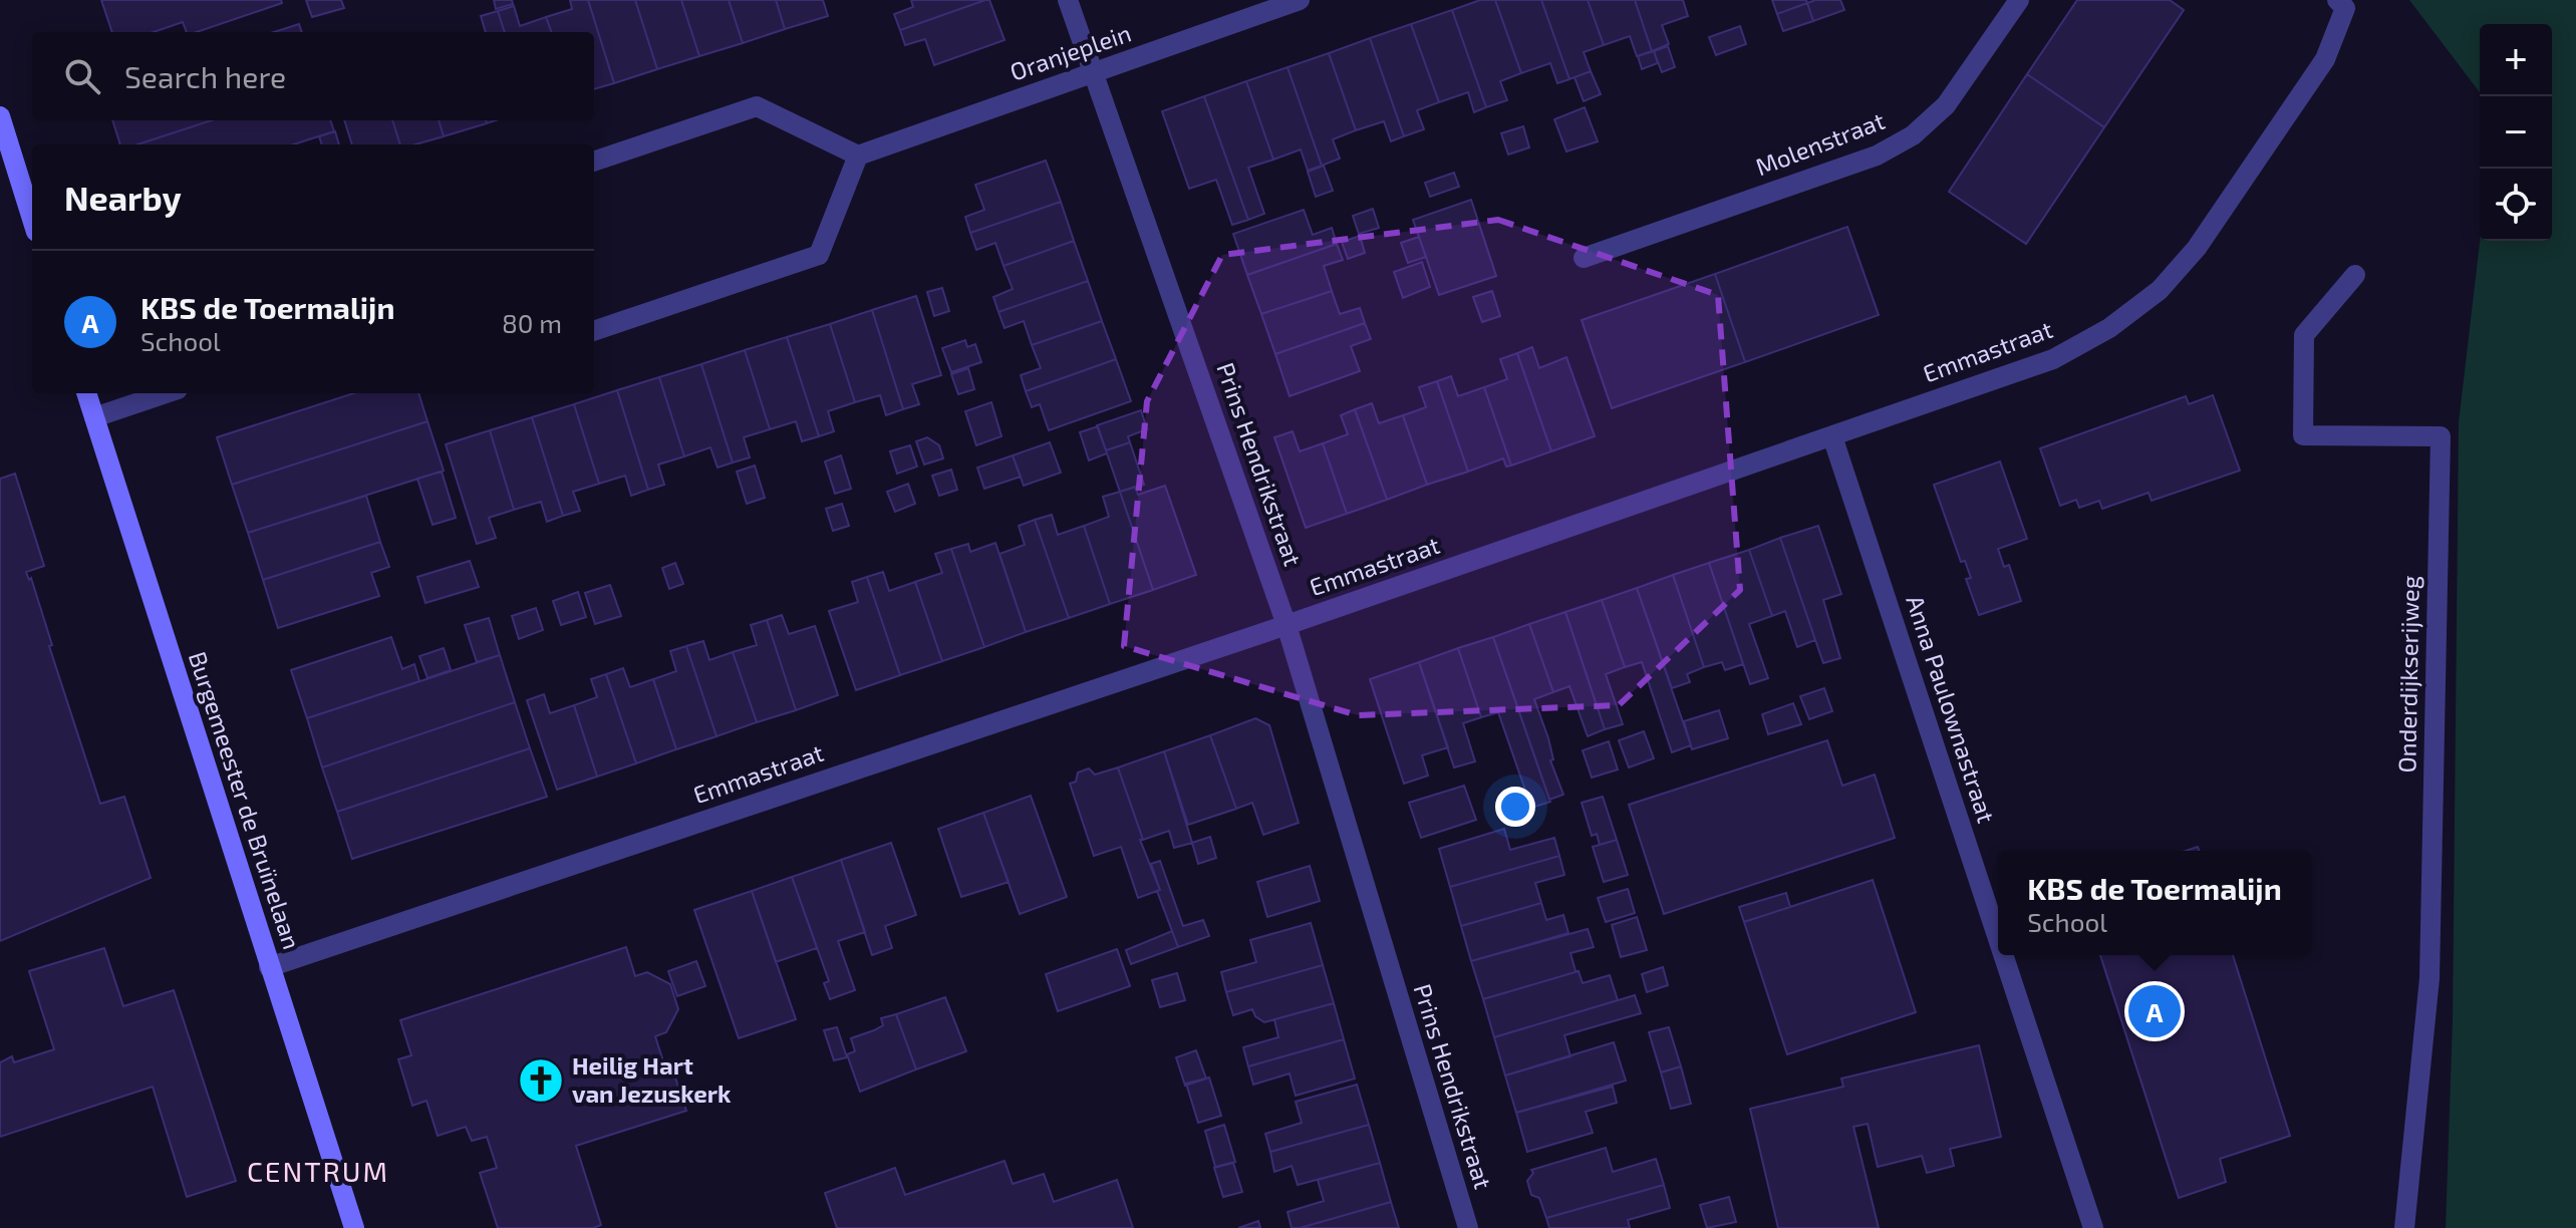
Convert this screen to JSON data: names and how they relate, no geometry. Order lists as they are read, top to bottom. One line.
{"streets":{"street":["Oranjeplein","Molenstraat","Emmastraat","Prins Hendrikstraat","Onderdijkserijweg","Anna Paulownastraat","Burgemeester de Bruïnelaan"]},"crossings":[["Oranjeplein","Prins Hendrikstraat"],["Emmastraat","Prins Hendrikstraat"],["Emmastraat","Anna Paulownastraat"],["Emmastraat","Burgemeester de Bruïnelaan"]],"districts":["CENTRUM"],"places":{"church":["Heilig Hart van Jezuskerk"]},"page":{"map_buttons":["+","−"],"search":"Search here","heading":"Nearby","list":[{"mark":"A","name":"KBS de Toermalijn","note":"School","value":"80 m"}],"popup":["KBS de Toermalijn","School"],"pins":"A"}}
